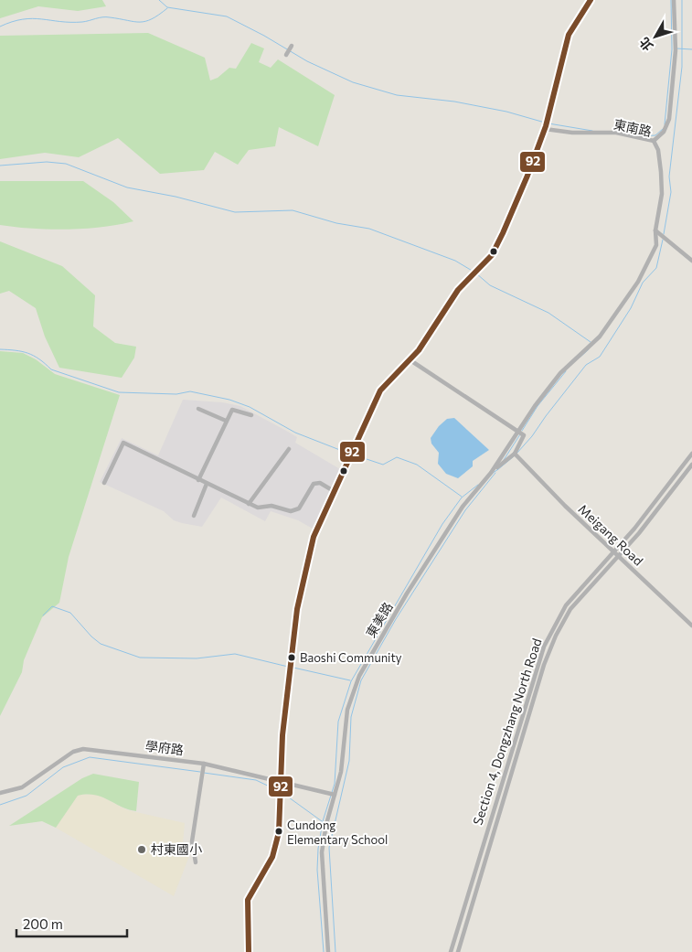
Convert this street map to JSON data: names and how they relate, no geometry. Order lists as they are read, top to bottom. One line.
{"streets":{"street":["東南路","Meigang Road","東美路","Section 4, Dongzhang North Road","學府路"]},"crossings":[["東南路","東美路"],["Meigang Road","Section 4, Dongzhang North Road"],["東美路","學府路"]],"places":["Baoshi Community","Cundong Elementary School","村東國小"],"lines":["transit line 92"],"scale_bar":"200 m","north":"bottom left"}
